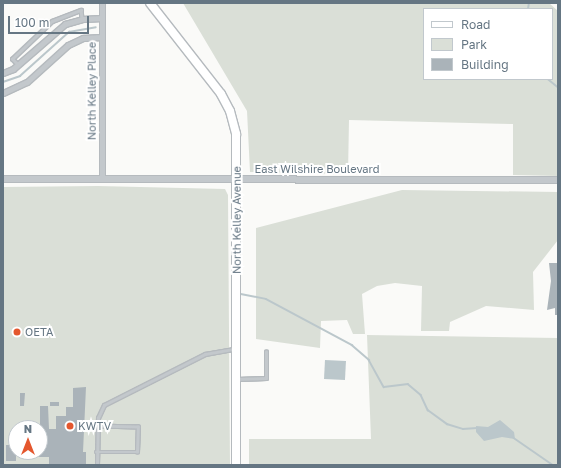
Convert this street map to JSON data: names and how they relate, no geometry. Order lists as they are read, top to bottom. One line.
{"streets":{"main road":["North Kelley Avenue"],"street":["North Kelley Place","East Wilshire Boulevard"]},"crossings":[["North Kelley Place","East Wilshire Boulevard"],["East Wilshire Boulevard","North Kelley Avenue"]],"places":["OETA","KWTV"],"legend":["Road","Park","Building"],"scale_bar":"100 m","north":"top"}
